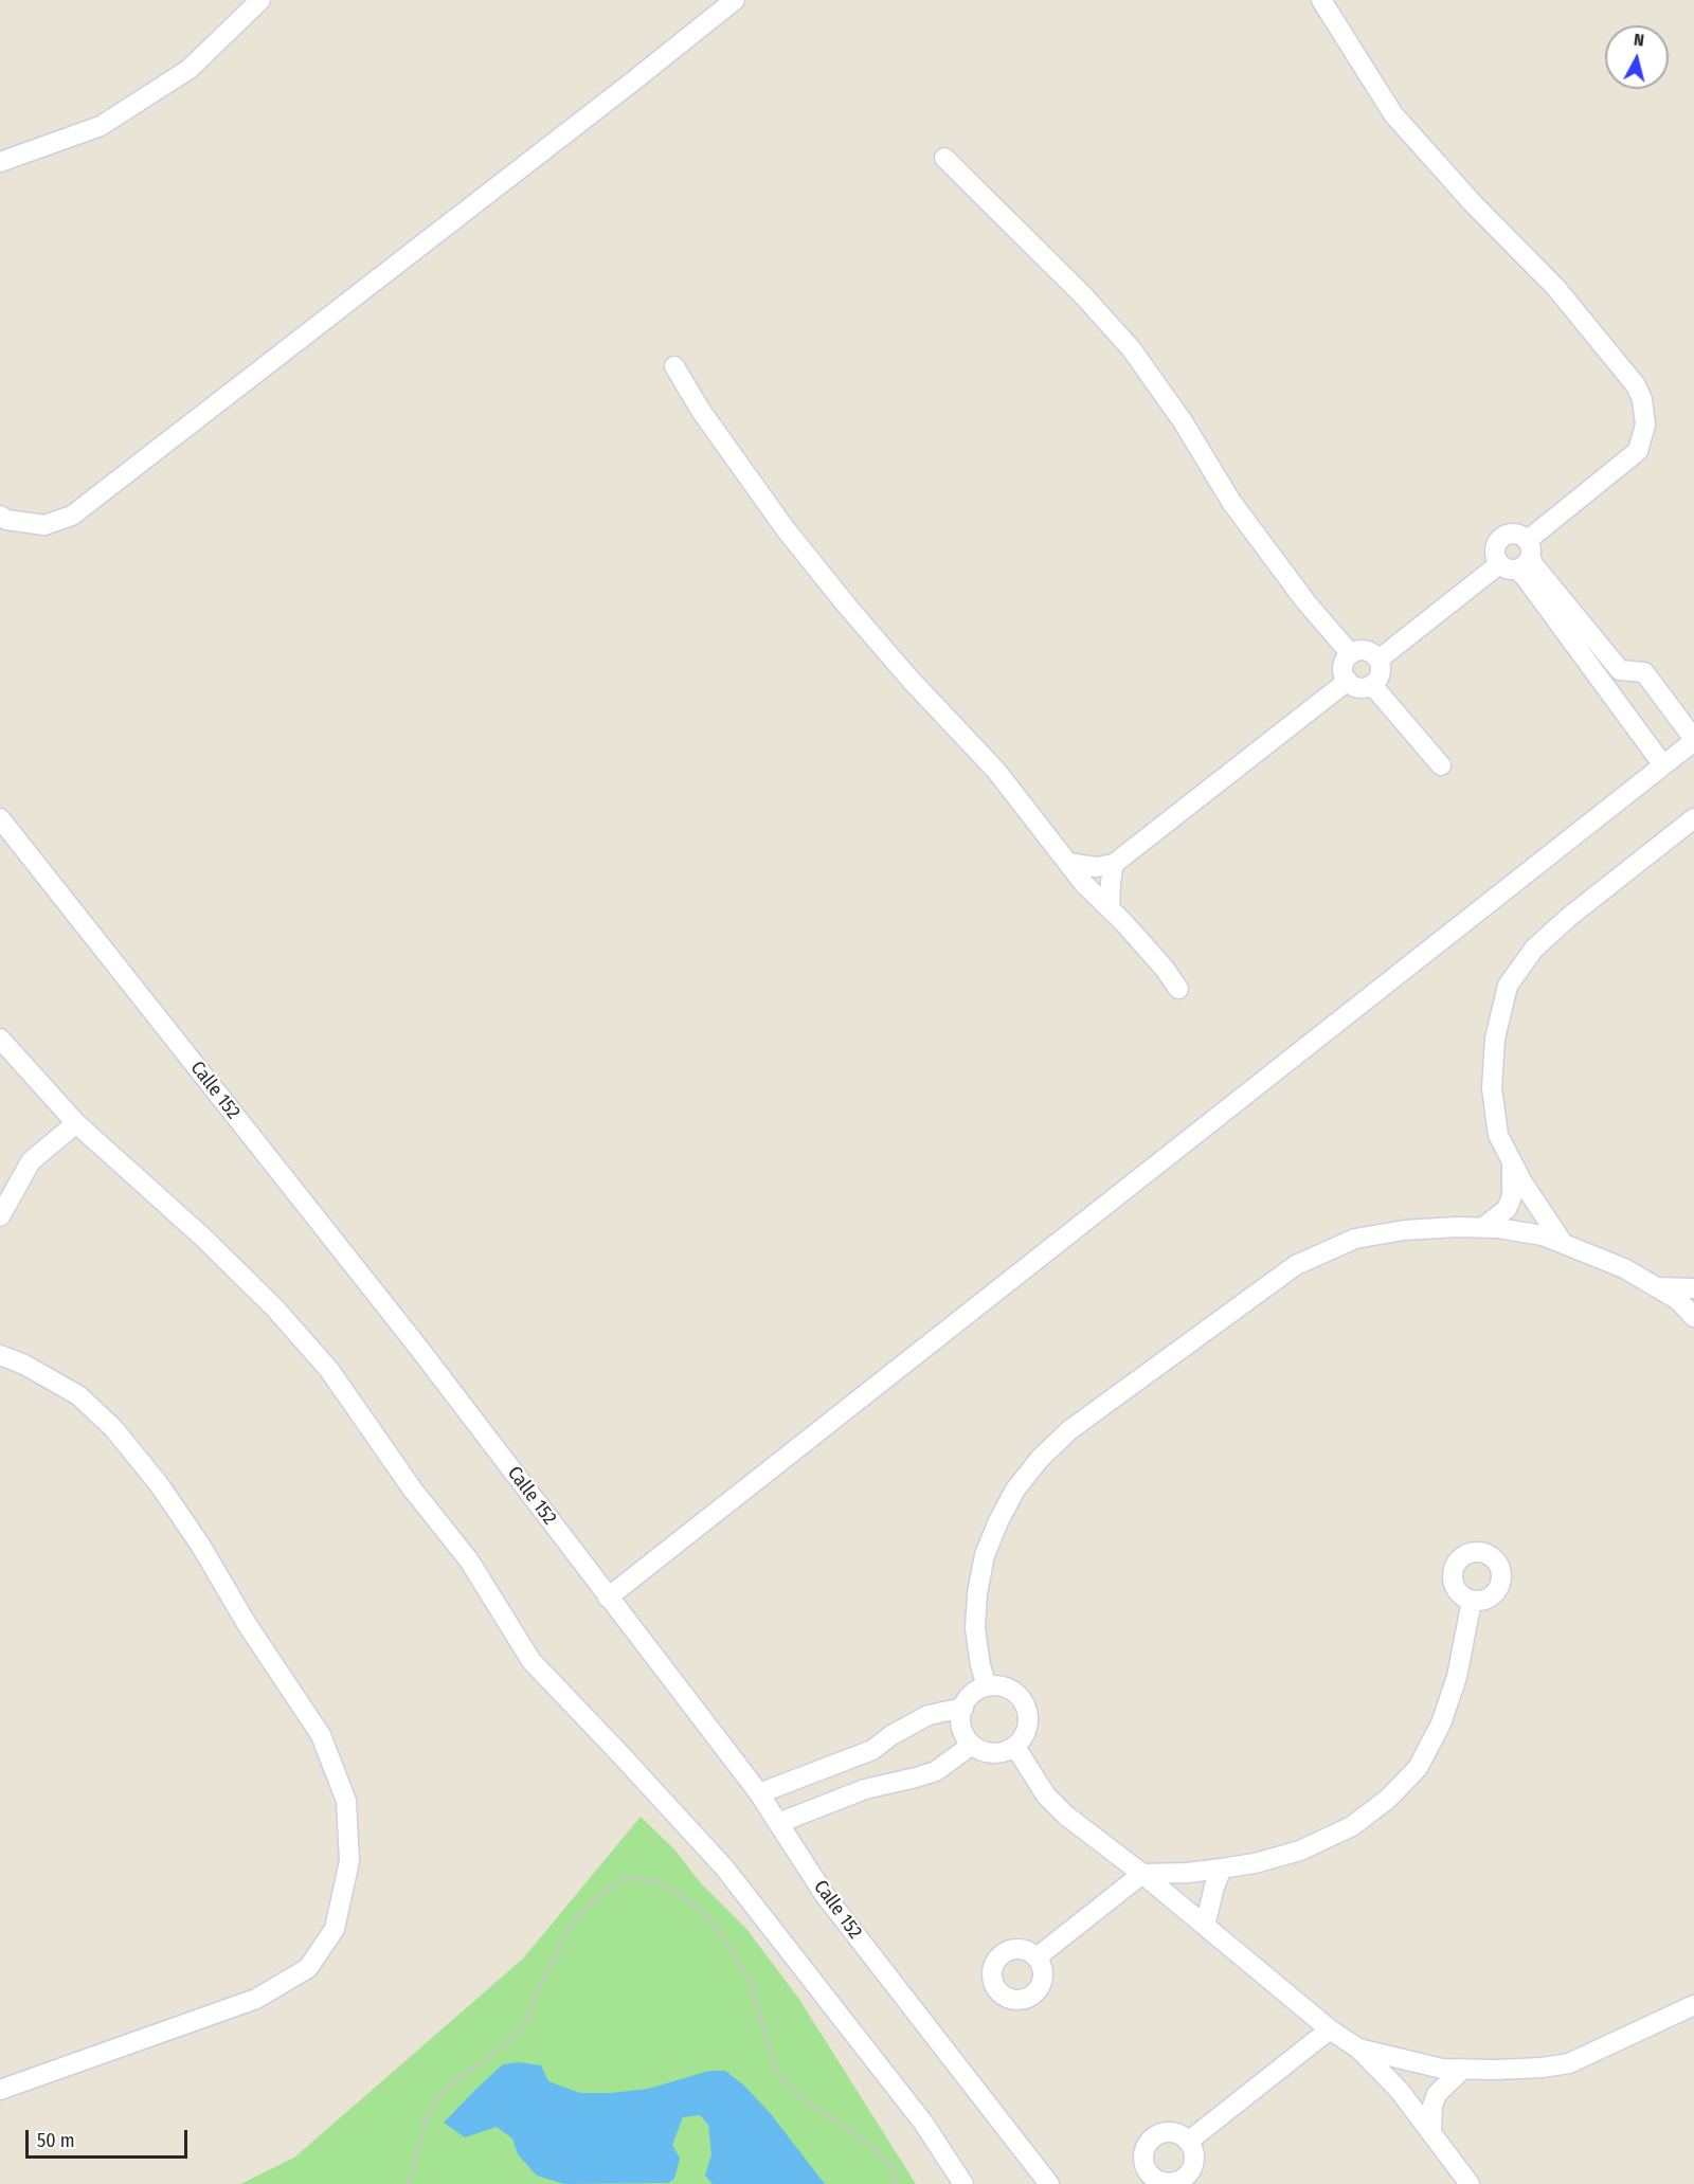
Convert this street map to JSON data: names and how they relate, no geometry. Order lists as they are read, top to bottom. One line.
{"streets":{"street":["Calle 152"]},"scale_bar":"50 m","north":"top"}
